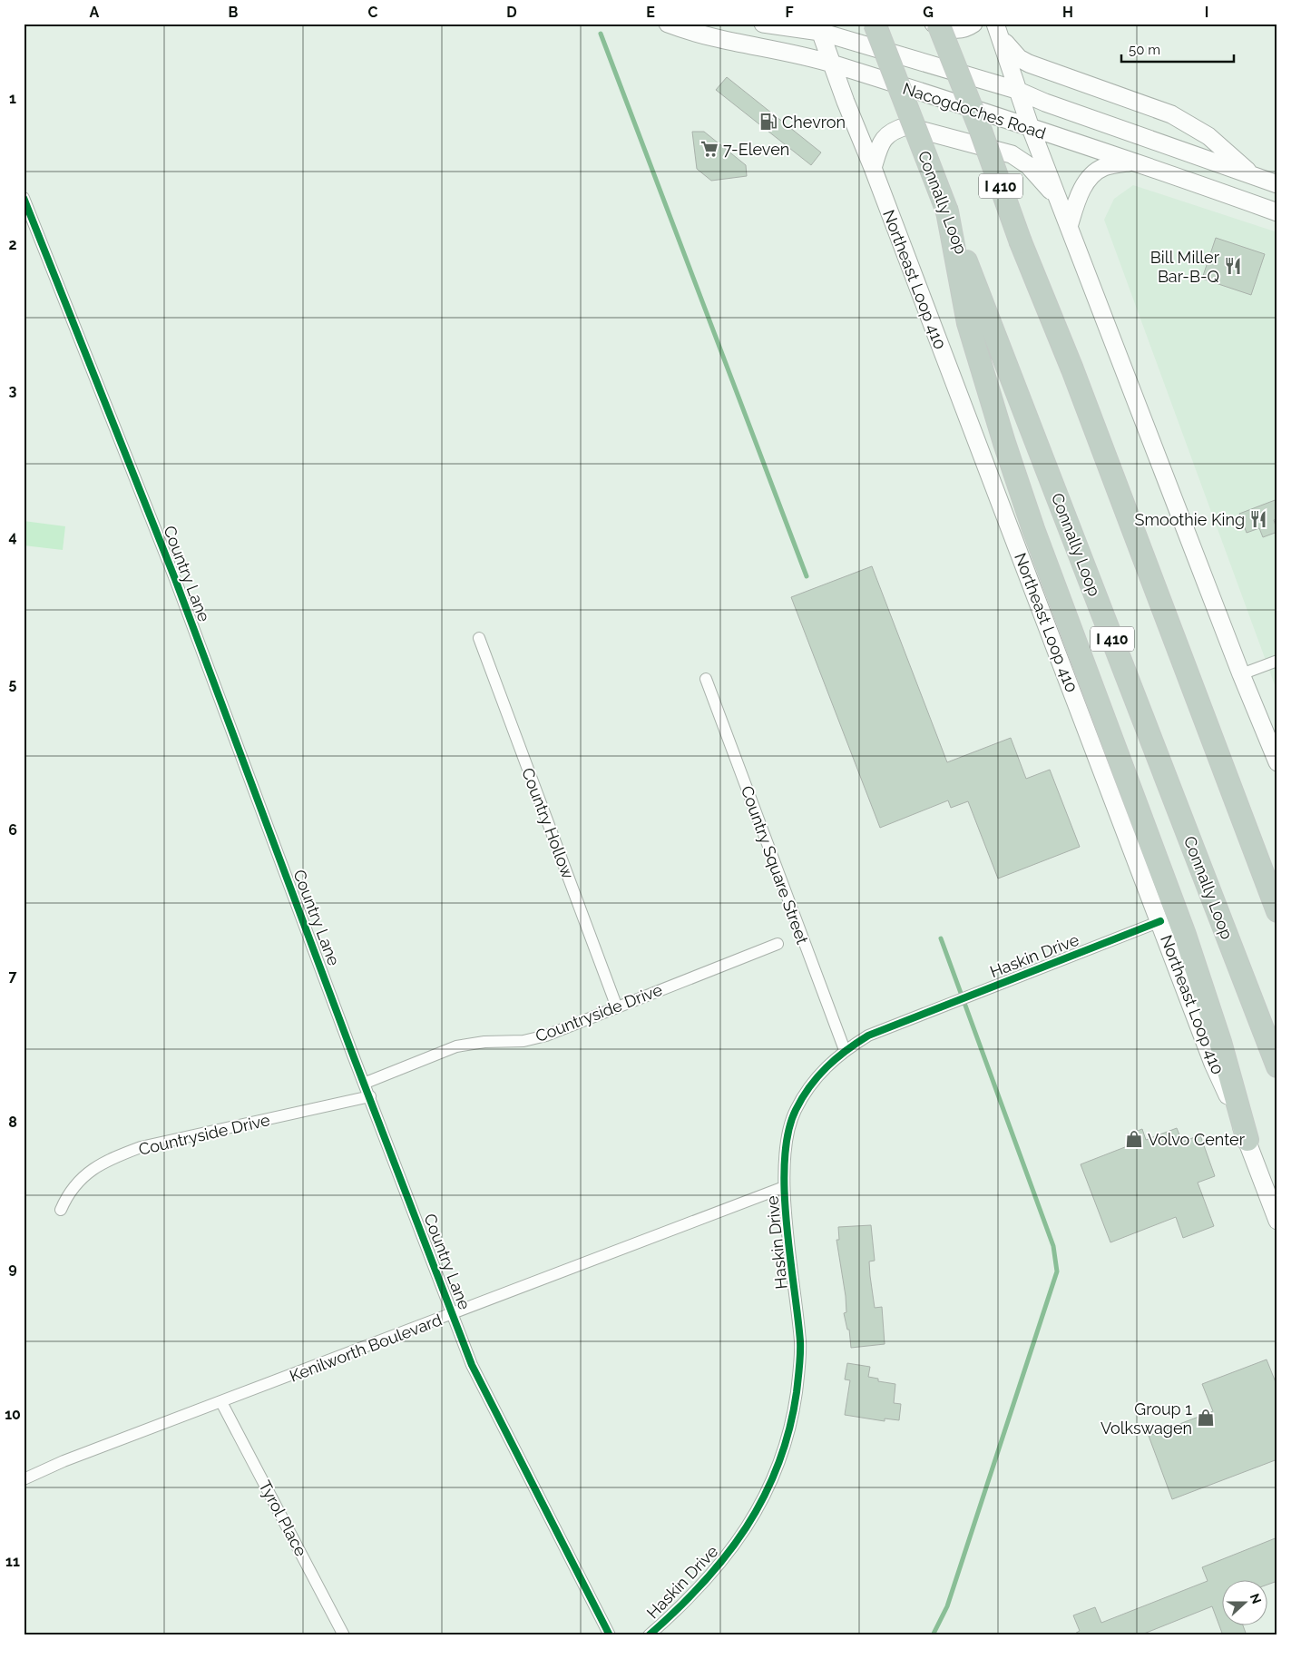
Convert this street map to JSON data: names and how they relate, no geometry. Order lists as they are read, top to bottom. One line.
{"streets":{"highway":["I 410","Connally Loop"],"main road":["Nacogdoches Road","Northeast Loop 410"],"street":["Country Lane","Country Hollow","Country Square Street","Haskin Drive","Countryside Drive","Kenilworth Boulevard","Tyrol Place"]},"crossings":[["Nacogdoches Road","Northeast Loop 410"],["Northeast Loop 410","Haskin Drive"],["Country Lane","Countryside Drive"],["Country Lane","Kenilworth Boulevard"],["Country Hollow","Countryside Drive"],["Country Square Street","Haskin Drive"],["Haskin Drive","Kenilworth Boulevard"],["Kenilworth Boulevard","Tyrol Place"]],"places":{"fuel station":["Chevron"],"supermarket":["7-Eleven"],"restaurant":["Bill Miller Bar-B-Q","Smoothie King"],"shop":["Volvo Center","Group 1 Volkswagen"]},"scale_bar":"50 m","north":"right","grid":{"columns":["A","B","C","D","E","F","G","H","I"],"rows":["1","2","3","4","5","6","7","8","9","10","11"]}}
